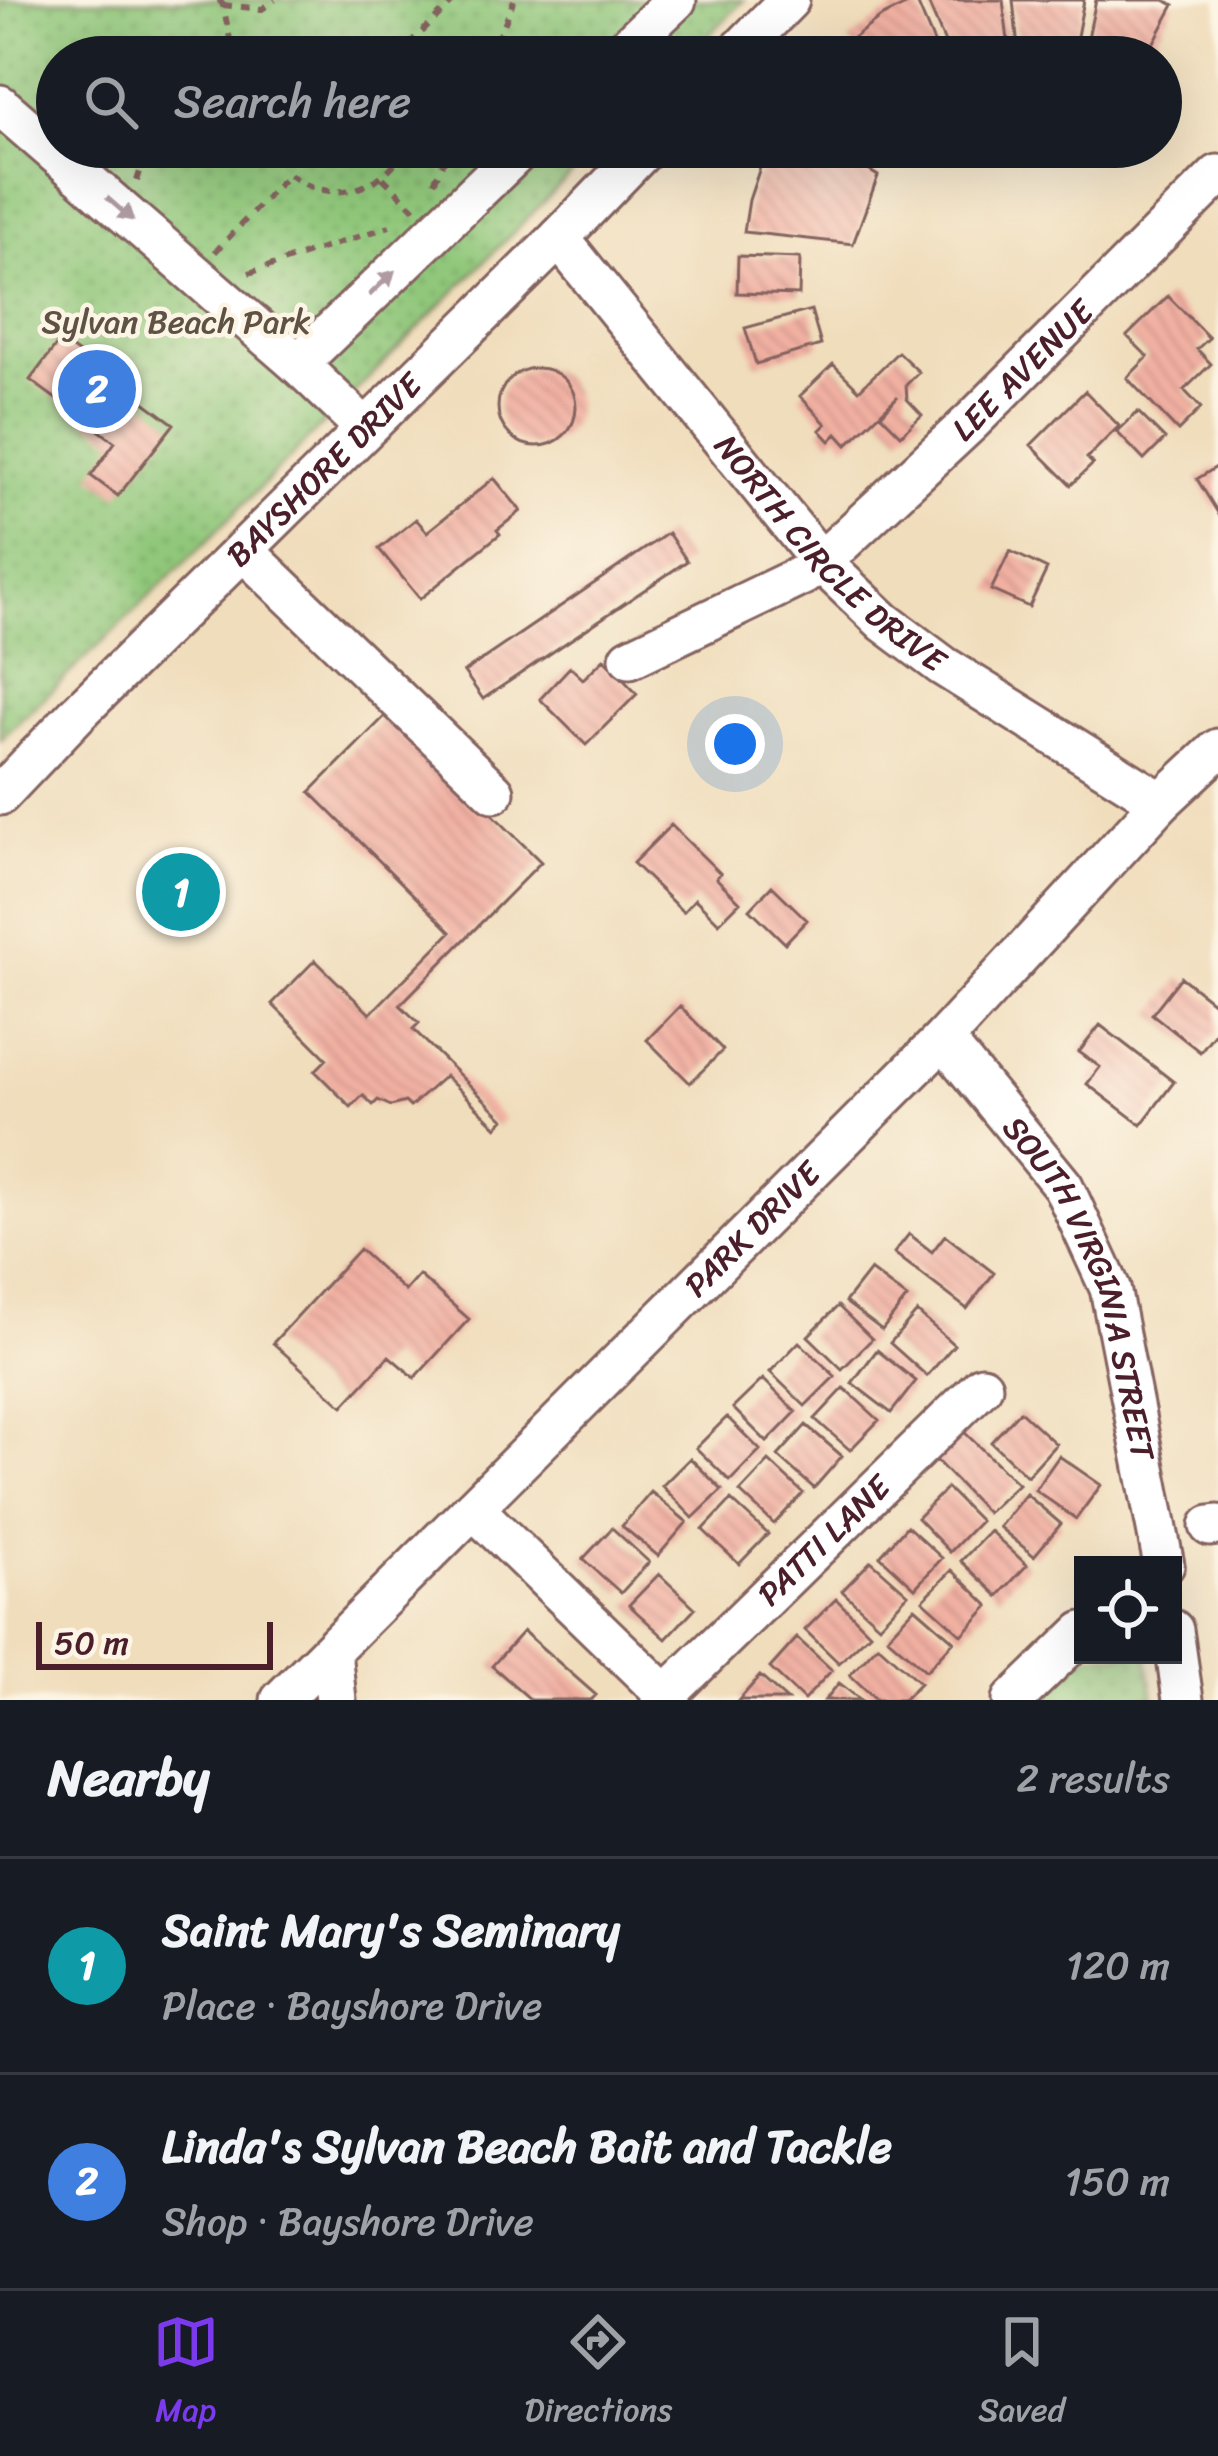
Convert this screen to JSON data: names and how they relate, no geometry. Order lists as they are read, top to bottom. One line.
{"streets":{"street":["LEE AVENUE","BAYSHORE DRIVE","NORTH CIRCLE DRIVE","PARK DRIVE","SOUTH VIRGINIA STREET","PATTI LANE"]},"crossings":[["LEE AVENUE","NORTH CIRCLE DRIVE"],["BAYSHORE DRIVE","NORTH CIRCLE DRIVE"],["NORTH CIRCLE DRIVE","PARK DRIVE"],["PARK DRIVE","SOUTH VIRGINIA STREET"]],"parks":["Sylvan Beach Park"],"scale_bar":"50 m","page":{"search":"Search here","pins":["2","1"],"scale":"50 m","heading":["Nearby","2 results"],"list":[{"mark":"1","name":"Saint Mary's Seminary","note":"Place · Bayshore Drive","value":"120 m"},{"mark":"2","name":"Linda's Sylvan Beach Bait and Tackle","note":"Shop · Bayshore Drive","value":"150 m"}],"nav":["Map","Directions","Saved"]}}
